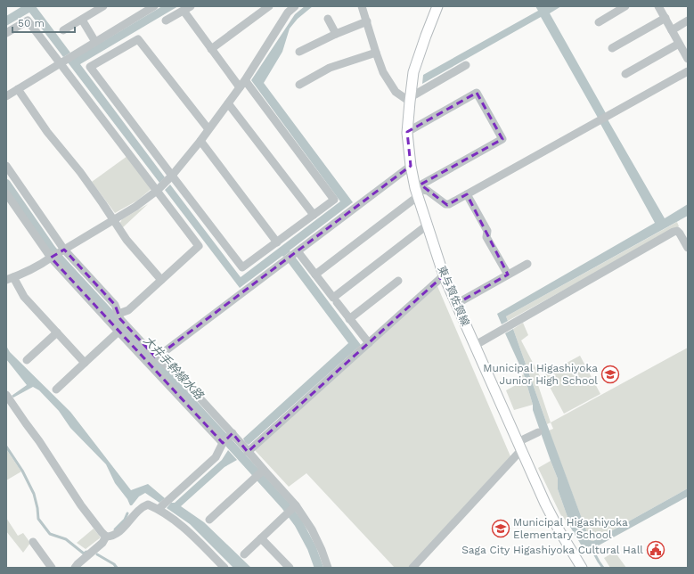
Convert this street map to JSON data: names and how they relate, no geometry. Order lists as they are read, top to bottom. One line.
{"streets":{"main road":["東与賀佐賀線"]},"water":["大井手幹線水路"],"places":{"school or university":["Municipal Higashiyoka Junior High School","Municipal Higashiyoka Elementary School"],"public building":["Saga City Higashiyoka Cultural Hall"]},"scale_bar":"50 m"}
